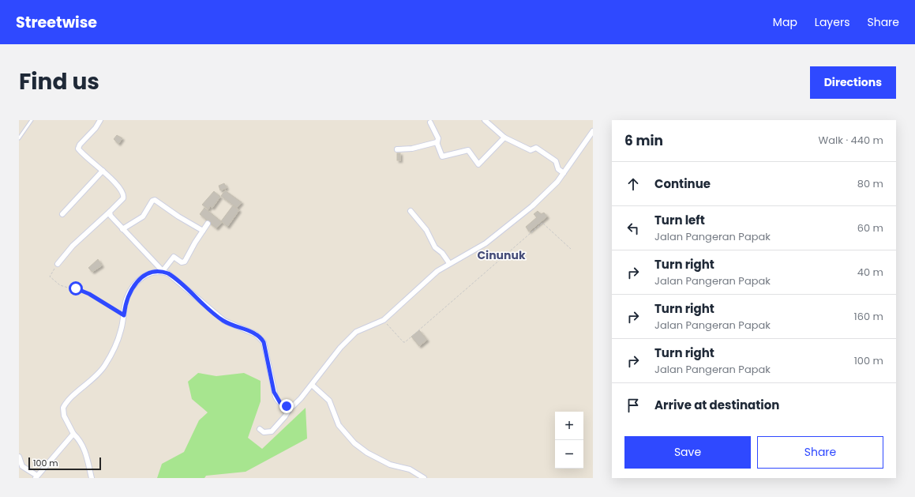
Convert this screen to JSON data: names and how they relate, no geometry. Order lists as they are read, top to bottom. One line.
{"districts":["Cinunuk"],"scale_bar":"100 m","page":{"header":"Streetwise","nav":["Map","Layers","Share"],"title":"Find us","buttons":["Directions",["Save","Share"]],"heading":["6 min","Walk · 440 m"],"list":[["Continue","80 m"],["Turn left","Jalan Pangeran Papak","60 m"],["Turn right","Jalan Pangeran Papak","40 m"],["Turn right","Jalan Pangeran Papak","160 m"],["Turn right","Jalan Pangeran Papak","100 m"],"Arrive at destination"],"map_buttons":["+","−"],"scale":"100 m"}}
